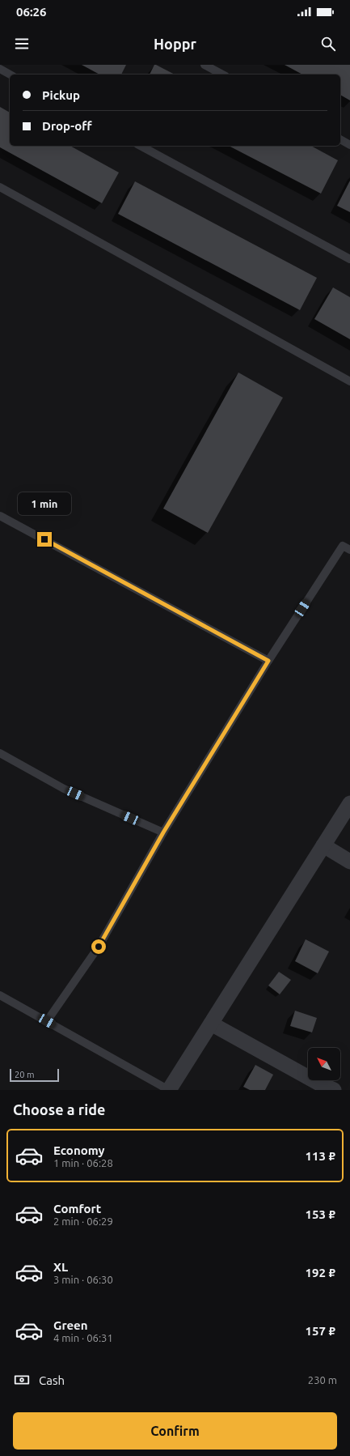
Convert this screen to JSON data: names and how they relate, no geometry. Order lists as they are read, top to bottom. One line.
{"scale_bar":"20 m","north":"top left","page":{"status":"06:26","header":"Hoppr","banner":["Pickup","Drop-off"],"bubble":"1 min","scale":"20 m","heading":"Choose a ride","list":[{"name":"Economy","note":"1 min · 06:28","value":"113 ₽"},{"name":"Comfort","note":"2 min · 06:29","value":"153 ₽"},{"name":"XL","note":"3 min · 06:30","value":"192 ₽"},{"name":"Green","note":"4 min · 06:31","value":"157 ₽"}],"pay":["Cash","230 m"],"buttons":"Confirm"}}
